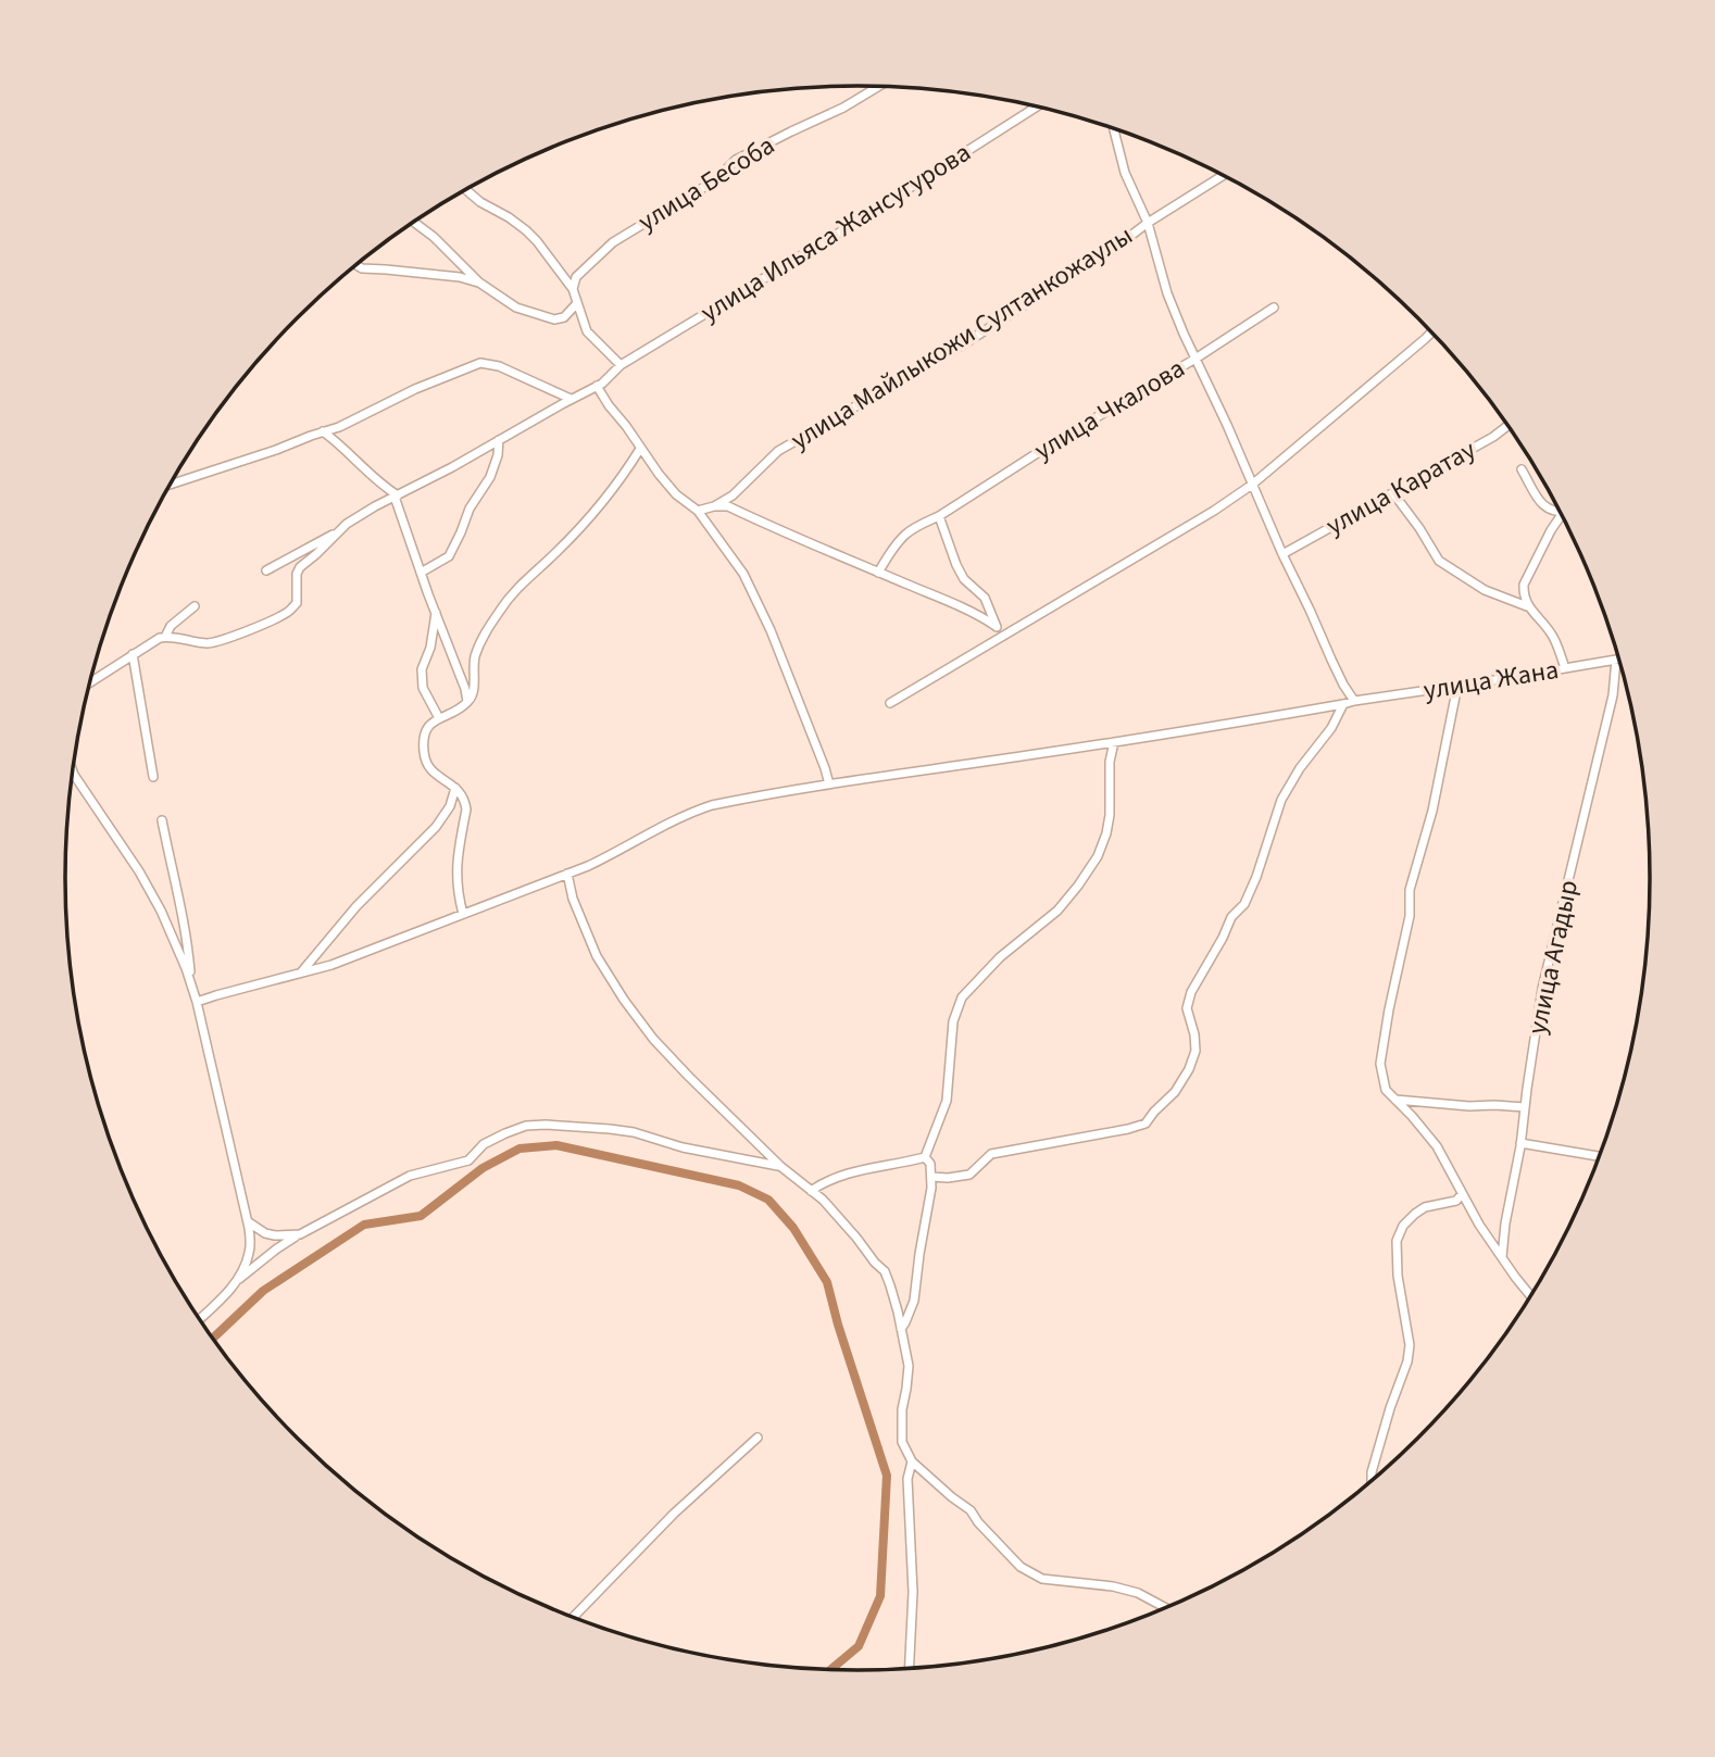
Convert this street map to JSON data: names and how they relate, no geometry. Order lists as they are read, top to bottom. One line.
{"streets":{"street":["улица Бесоба","улица Ильяса Жансугурова","улица Майлыкожи Султанкожаулы","улица Чкалова","улица Каратау","улица Жана","улица Агадыр"]},"crossings":[["улица Жана","улица Агадыр"]]}
